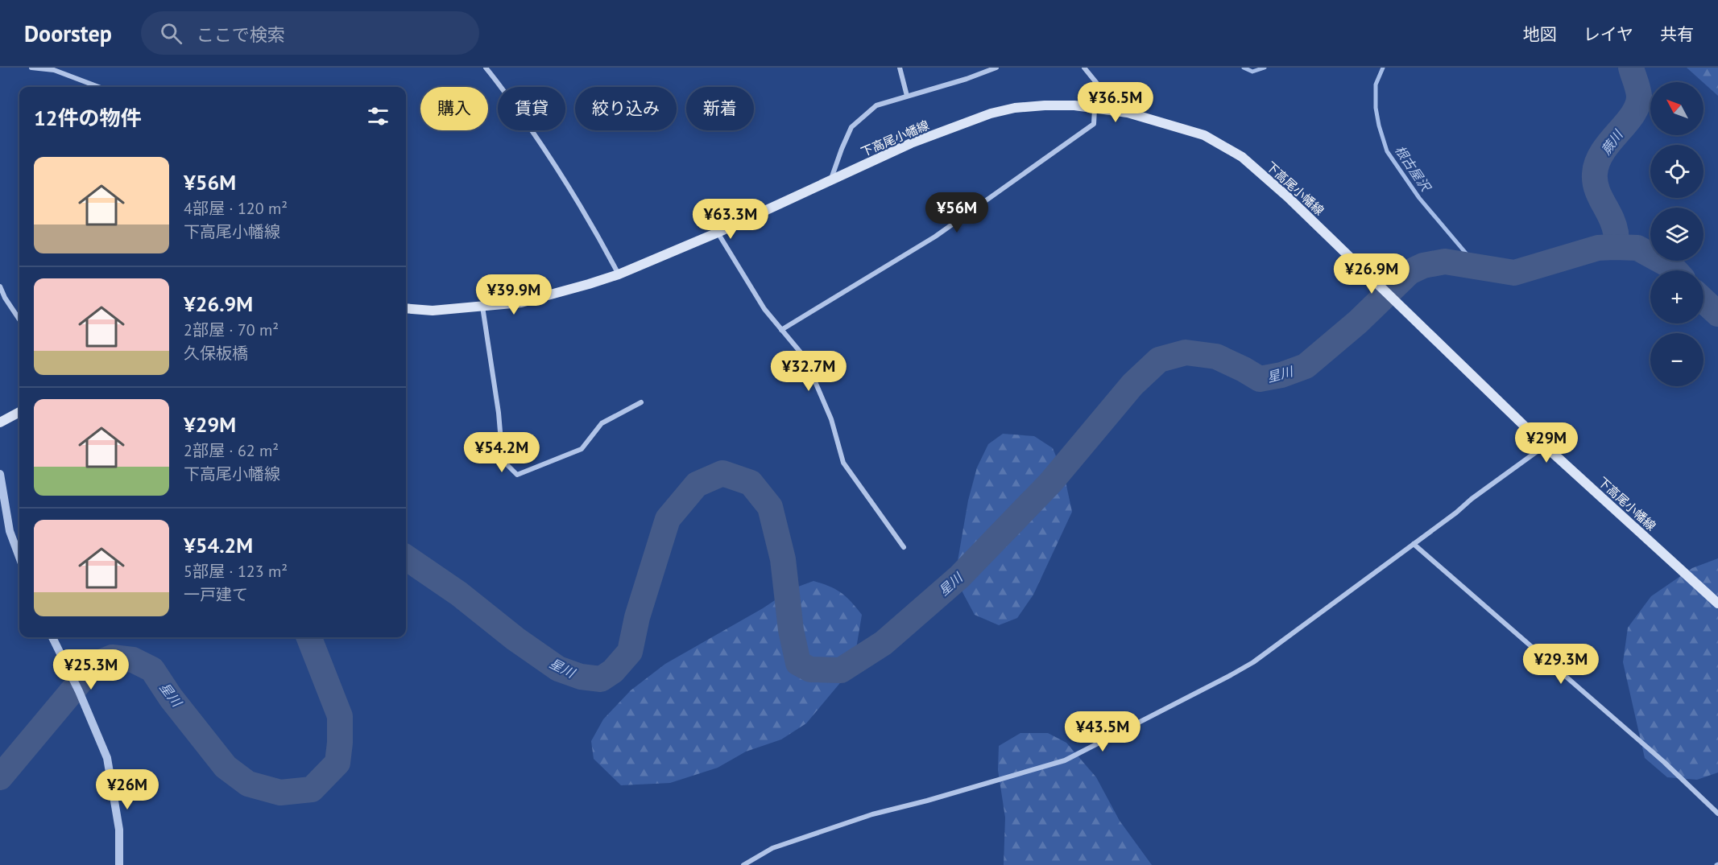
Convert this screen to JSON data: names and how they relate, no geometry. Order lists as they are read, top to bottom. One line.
{"streets":{"main road":["下高尾小幡線"]},"water":["蕨川","根古屋沢","星川"],"north":"top left","page":{"header":"Doorstep","search":"ここで検索","nav":["地図","レイヤ","共有"],"map_buttons":["+","−"],"price":["¥36.5M","¥56M","¥63.3M","¥26.9M","¥39.9M","¥32.7M","¥29M","¥54.2M","¥29.3M","¥25.3M","¥43.5M","¥26M"],"chip":["購入","賃貸","絞り込み","新着"],"heading":"12件の物件","list":[{"name":"¥56M","note":"4部屋 · 120 m² · 下高尾小幡線"},{"name":"¥26.9M","note":"2部屋 · 70 m² · 久保板橋"},{"name":"¥29M","note":"2部屋 · 62 m² · 下高尾小幡線"},{"name":"¥54.2M","note":"5部屋 · 123 m² · 一戸建て"}]}}
